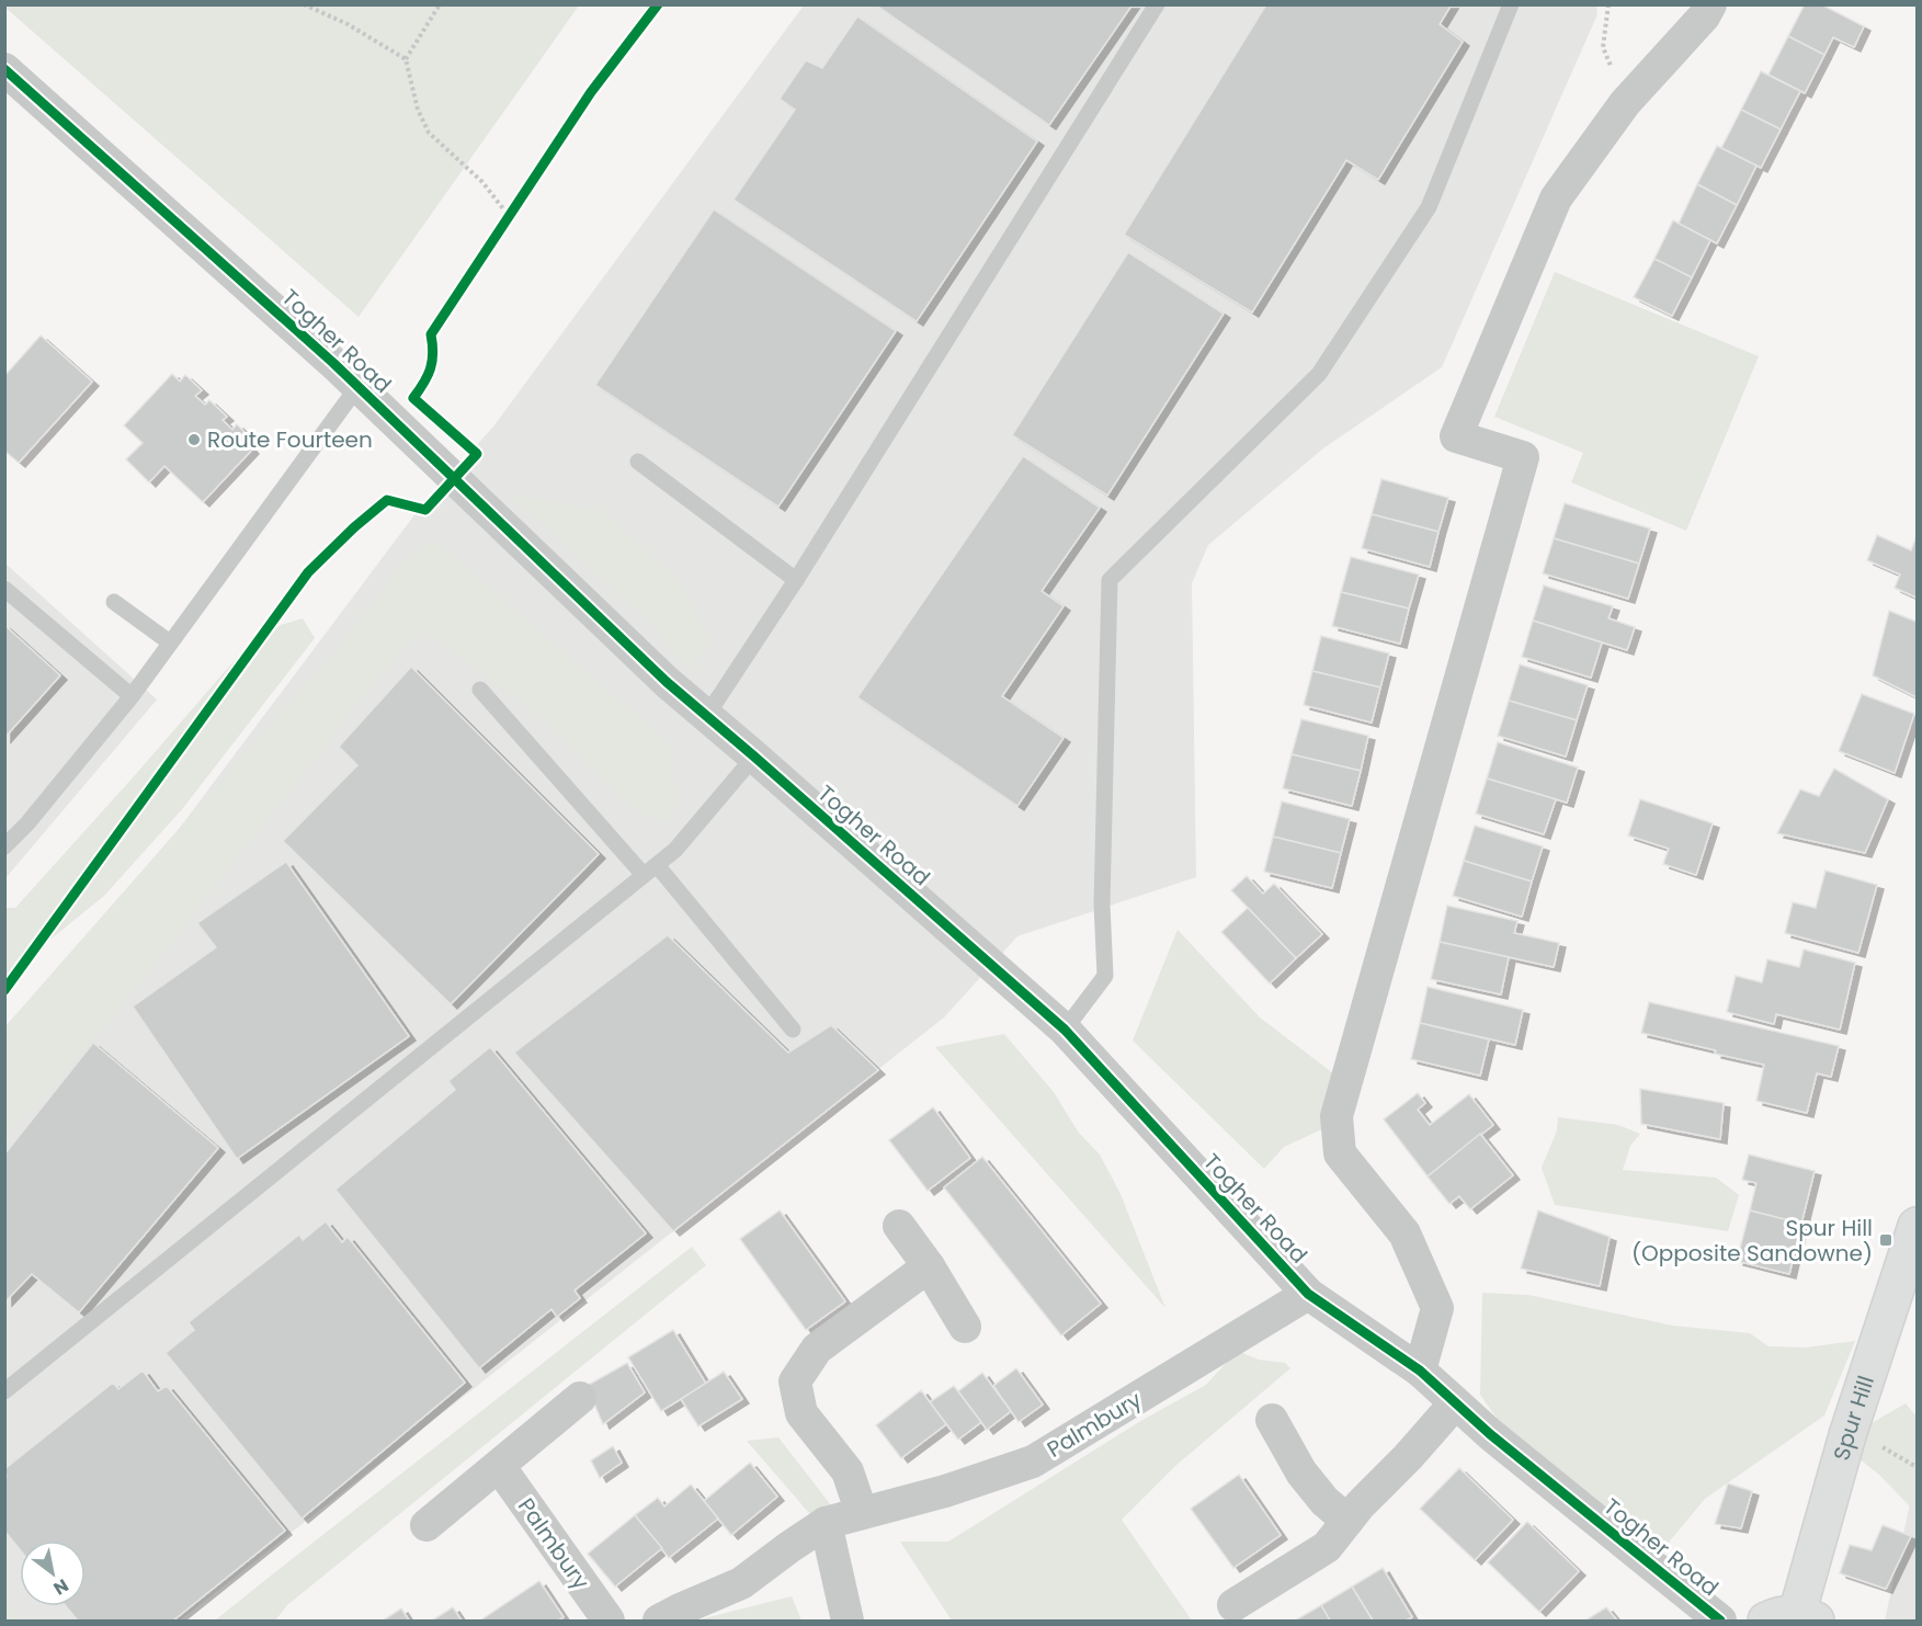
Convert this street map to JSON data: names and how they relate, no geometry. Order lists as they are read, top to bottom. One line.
{"streets":{"street":["Togher Road","Spur Hill","Palmbury"]},"crossings":[["Togher Road","Palmbury"]],"places":{"other":["Route Fourteen"],"transit":["Spur Hill (Opposite Sandowne)"]},"north":"bottom right"}
